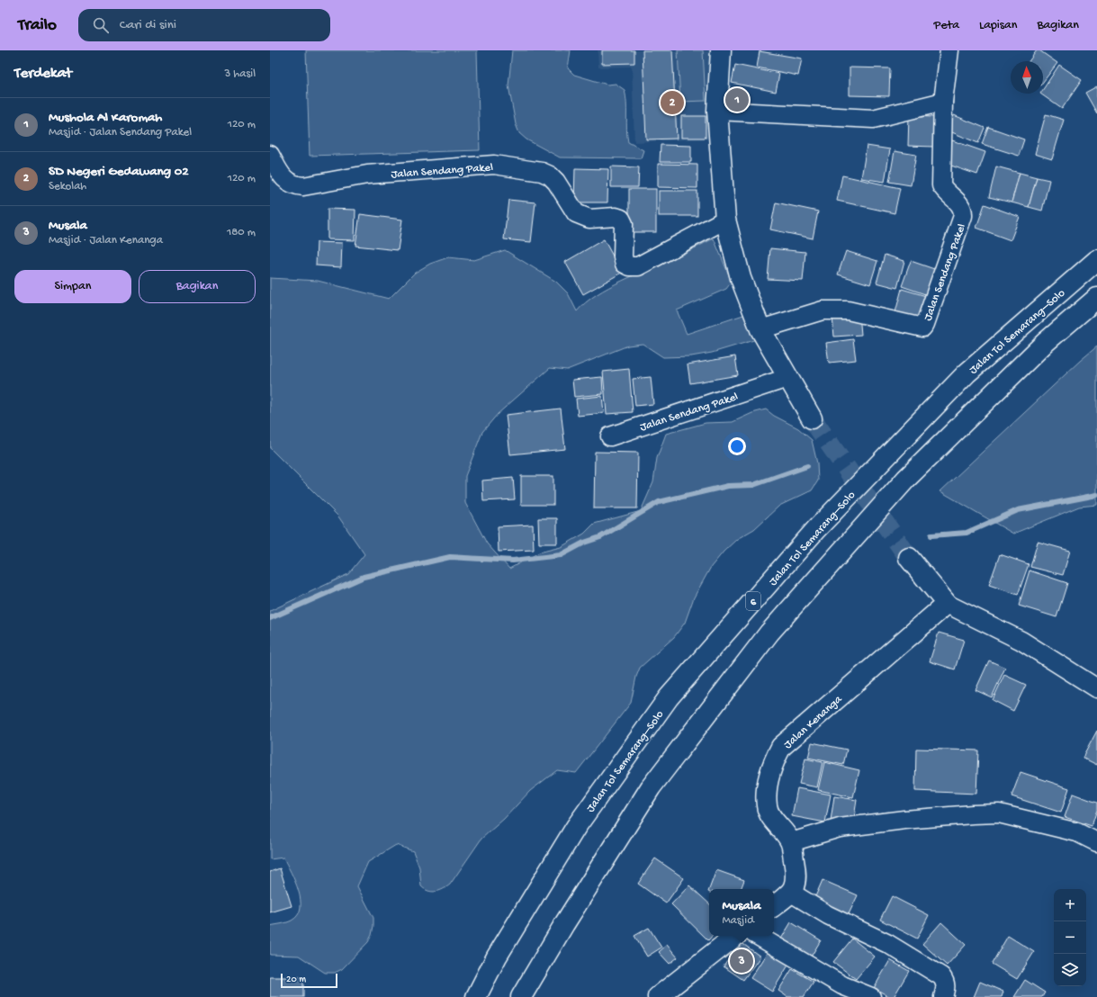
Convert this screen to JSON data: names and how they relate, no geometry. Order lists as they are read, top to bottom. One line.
{"streets":{"main road":["Jalan Tol Semarang–Solo","6","Jalan Kenanga"],"street":["Jalan Sendang Pakel"]},"scale_bar":"20 m","north":"top","page":{"header":"Trailo","search":"Cari di sini","nav":["Peta","Lapisan","Bagikan"],"heading":["Terdekat","3 hasil"],"pins":["1","2","3"],"list":[{"mark":"1","name":"Mushola Al Karomah","note":"Masjid · Jalan Sendang Pakel","value":"120 m"},{"mark":"2","name":"SD Negeri Gedawang 02","note":"Sekolah","value":"120 m"},{"mark":"3","name":"Musala","note":"Masjid · Jalan Kenanga","value":"180 m"}],"buttons":["Simpan","Bagikan"],"map_buttons":["+","−"],"popup":["Musala","Masjid"],"scale":"20 m"}}
